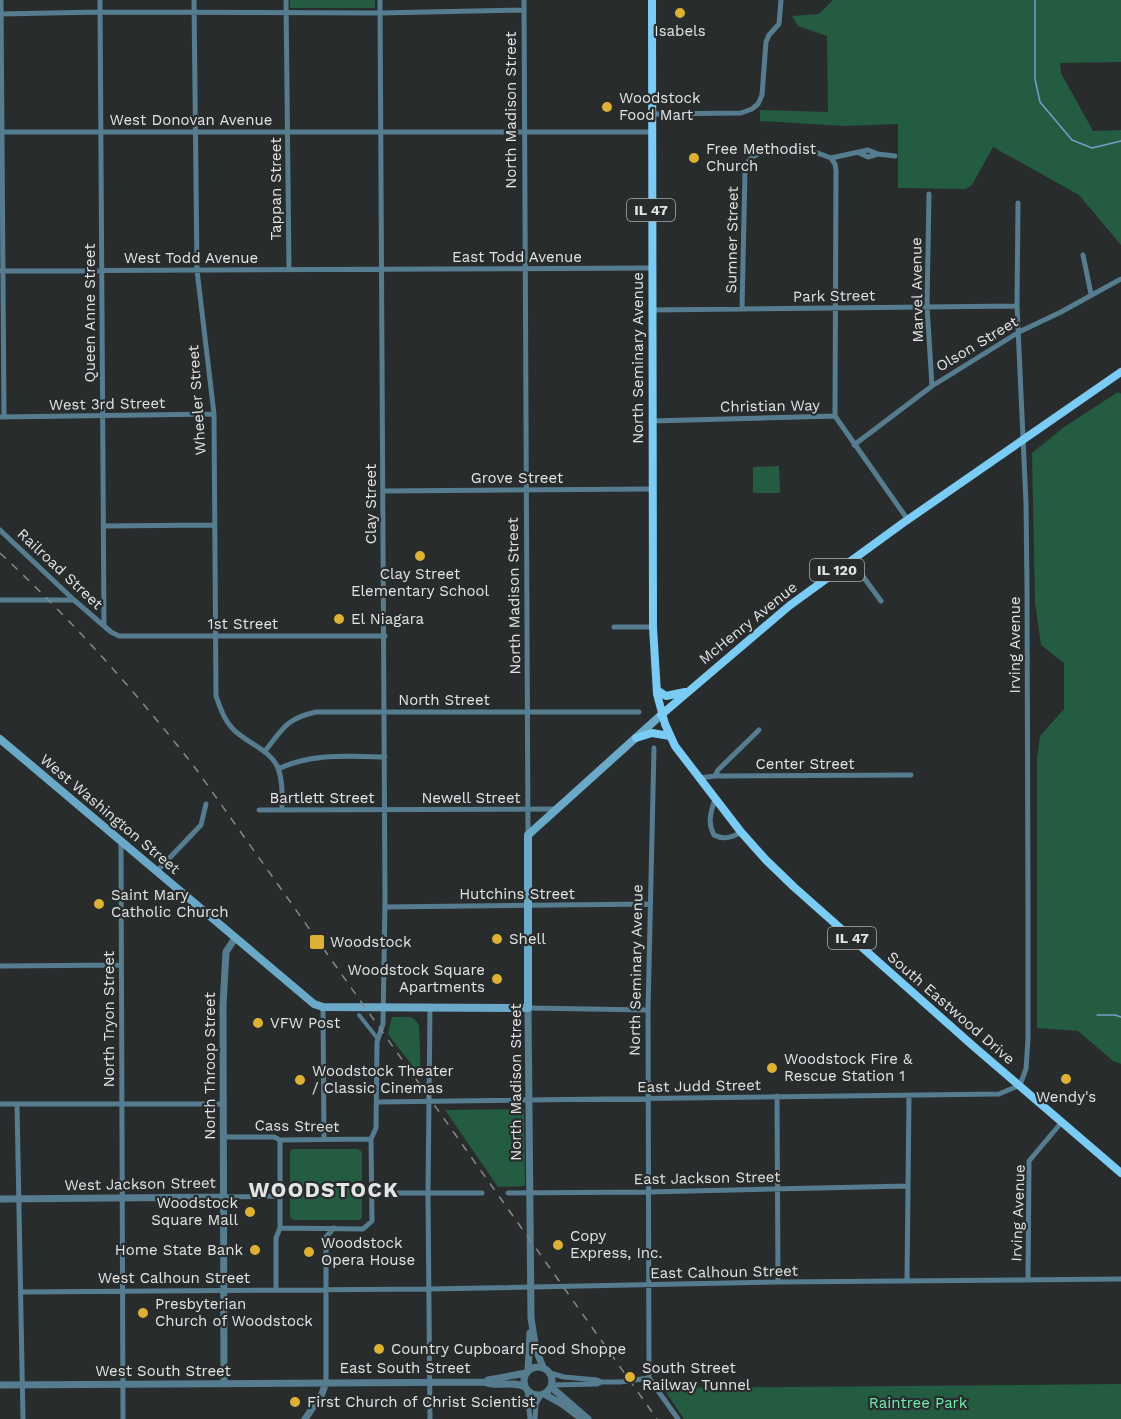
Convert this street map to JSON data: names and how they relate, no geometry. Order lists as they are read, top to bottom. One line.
{"streets":{"main road":["North Madison Street","IL 47","North Seminary Avenue","IL 120","McHenry Avenue","West Washington Street","South Eastwood Drive"],"street":["West Donovan Avenue","Tappan Street","Sumner Street","East Todd Avenue","West Todd Avenue","Marvel Avenue","Park Street","Queen Anne Street","Olson Street","Wheeler Street","West 3rd Street","Christian Way","Grove Street","Clay Street","Railroad Street","1st Street","Irving Avenue","North Street","Center Street","Bartlett Street","Newell Street","Hutchins Street","North Tryon Street","North Throop Street","East Judd Street","Cass Street","East Jackson Street","West Jackson Street","East Calhoun Street","West Calhoun Street","East South Street","West South Street"]},"crossings":[["North Madison Street","West Donovan Avenue"],["North Madison Street","East Todd Avenue"],["North Madison Street","Grove Street"],["North Madison Street","McHenry Avenue"],["North Madison Street","North Street"],["North Madison Street","Newell Street"],["North Madison Street","West Washington Street"],["North Madison Street","Hutchins Street"],["North Madison Street","East Judd Street"],["North Madison Street","East Jackson Street"],["North Madison Street","East Calhoun Street"],["West Donovan Avenue","Tappan Street"],["West Donovan Avenue","Queen Anne Street"],["West Donovan Avenue","North Seminary Avenue"],["West Donovan Avenue","Wheeler Street"],["West Donovan Avenue","Clay Street"],["Tappan Street","West Todd Avenue"],["Sumner Street","Park Street"],["East Todd Avenue","West Todd Avenue"],["East Todd Avenue","North Seminary Avenue"],["East Todd Avenue","Clay Street"],["West Todd Avenue","Queen Anne Street"],["West Todd Avenue","Wheeler Street"],["West Todd Avenue","Clay Street"],["Marvel Avenue","Park Street"],["Marvel Avenue","Olson Street"],["Park Street","North Seminary Avenue"],["Park Street","Irving Avenue"],["Queen Anne Street","West 3rd Street"],["Queen Anne Street","Railroad Street"],["Queen Anne Street","1st Street"],["Olson Street","Christian Way"],["Olson Street","Irving Avenue"],["North Seminary Avenue","Christian Way"],["North Seminary Avenue","Grove Street"],["North Seminary Avenue","McHenry Avenue"],["North Seminary Avenue","Hutchins Street"],["North Seminary Avenue","South Eastwood Drive"],["North Seminary Avenue","East Judd Street"],["North Seminary Avenue","East Jackson Street"],["North Seminary Avenue","East Calhoun Street"],["Wheeler Street","West 3rd Street"],["Wheeler Street","1st Street"],["Wheeler Street","North Street"],["Christian Way","McHenry Avenue"],["Grove Street","Clay Street"],["Clay Street","1st Street"],["Clay Street","North Street"],["Clay Street","Bartlett Street"],["Clay Street","Newell Street"],["Clay Street","West Washington Street"],["Clay Street","Hutchins Street"],["Clay Street","East Judd Street"],["Clay Street","Cass Street"],["Railroad Street","1st Street"],["McHenry Avenue","Irving Avenue"],["McHenry Avenue","Newell Street"],["McHenry Avenue","South Eastwood Drive"],["Irving Avenue","South Eastwood Drive"],["Irving Avenue","East Judd Street"],["Irving Avenue","East Calhoun Street"],["Center Street","South Eastwood Drive"],["Bartlett Street","Newell Street"],["West Washington Street","North Tryon Street"],["West Washington Street","North Throop Street"],["South Eastwood Drive","East Judd Street"],["North Tryon Street","West Jackson Street"],["North Tryon Street","West Calhoun Street"],["North Tryon Street","West South Street"],["North Throop Street","Cass Street"],["North Throop Street","West Jackson Street"],["North Throop Street","West Calhoun Street"],["North Throop Street","West South Street"],["East Calhoun Street","West Calhoun Street"],["East South Street","West South Street"]],"districts":["WOODSTOCK"],"parks":["Raintree Park"],"places":{"other":["Isabels","Woodstock Food Mart","Free Methodist Church","Clay Street Elementary School","El Niagara","Saint Mary Catholic Church","Shell","Woodstock Square Apartments","VFW Post","Woodstock Fire & Rescue Station 1","Wendy's","Woodstock Theater / Classic Cinemas","Woodstock Square Mall","Copy Express, Inc.","Home State Bank","Woodstock Opera House","Presbyterian Church of Woodstock","Country Cupboard Food Shoppe","South Street Railway Tunnel","First Church of Christ Scientist"],"transit":["Woodstock"]}}
